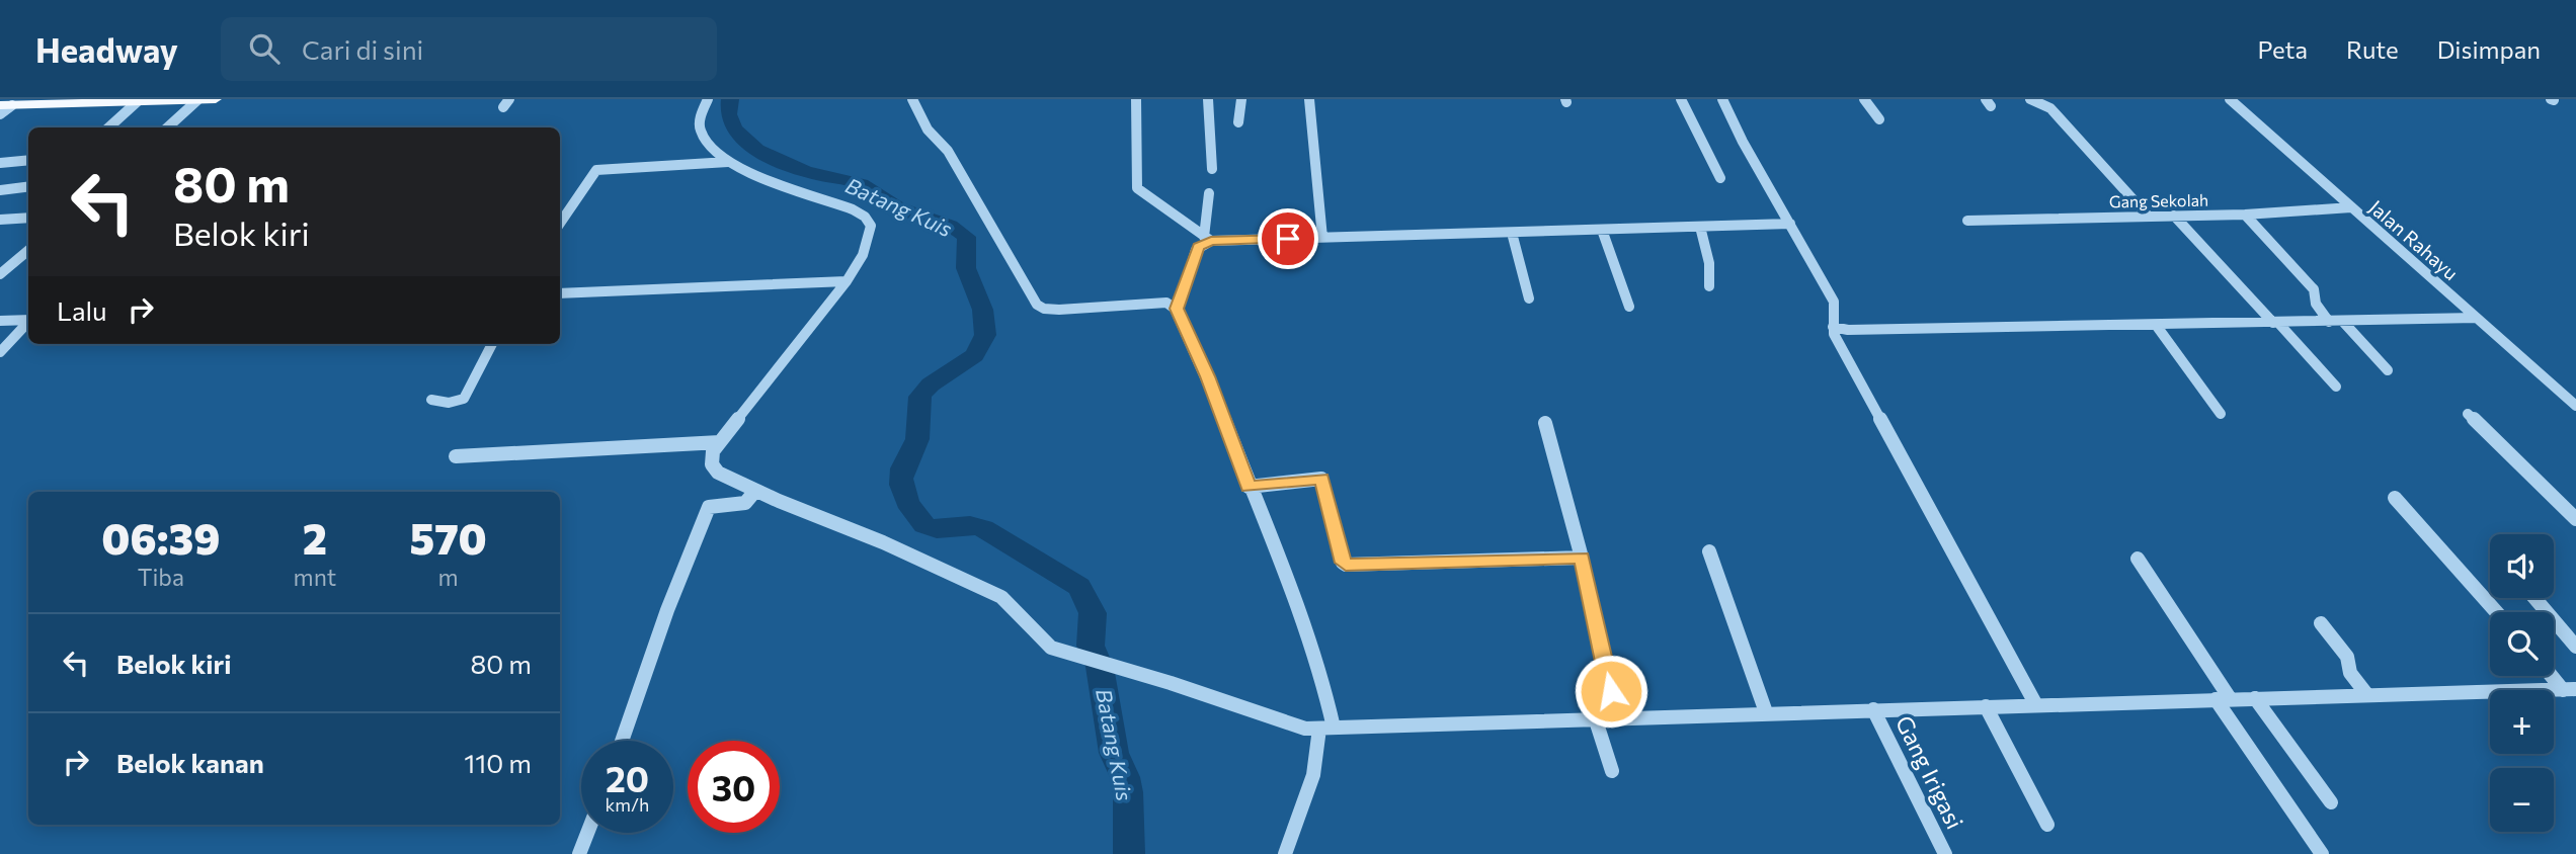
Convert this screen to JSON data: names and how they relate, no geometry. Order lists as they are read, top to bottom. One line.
{"streets":{"street":["Gang Sekolah","Jalan Rahayu","Gang Irigasi"]},"crossings":[["Gang Sekolah","Jalan Rahayu"]],"water":["Batang Kuis"],"page":{"header":"Headway","search":"Cari di sini","nav":["Peta","Rute","Disimpan"],"turn":["80 m","Belok kiri"],"then":"Lalu","eta":["06:39","Tiba","2","mnt","570","m"],"map_buttons":["+","−"],"list":[{"name":"Belok kiri","value":"80 m"},{"name":"Belok kanan","value":"110 m"}],"speed":"20 km/h","limit":"30"}}
